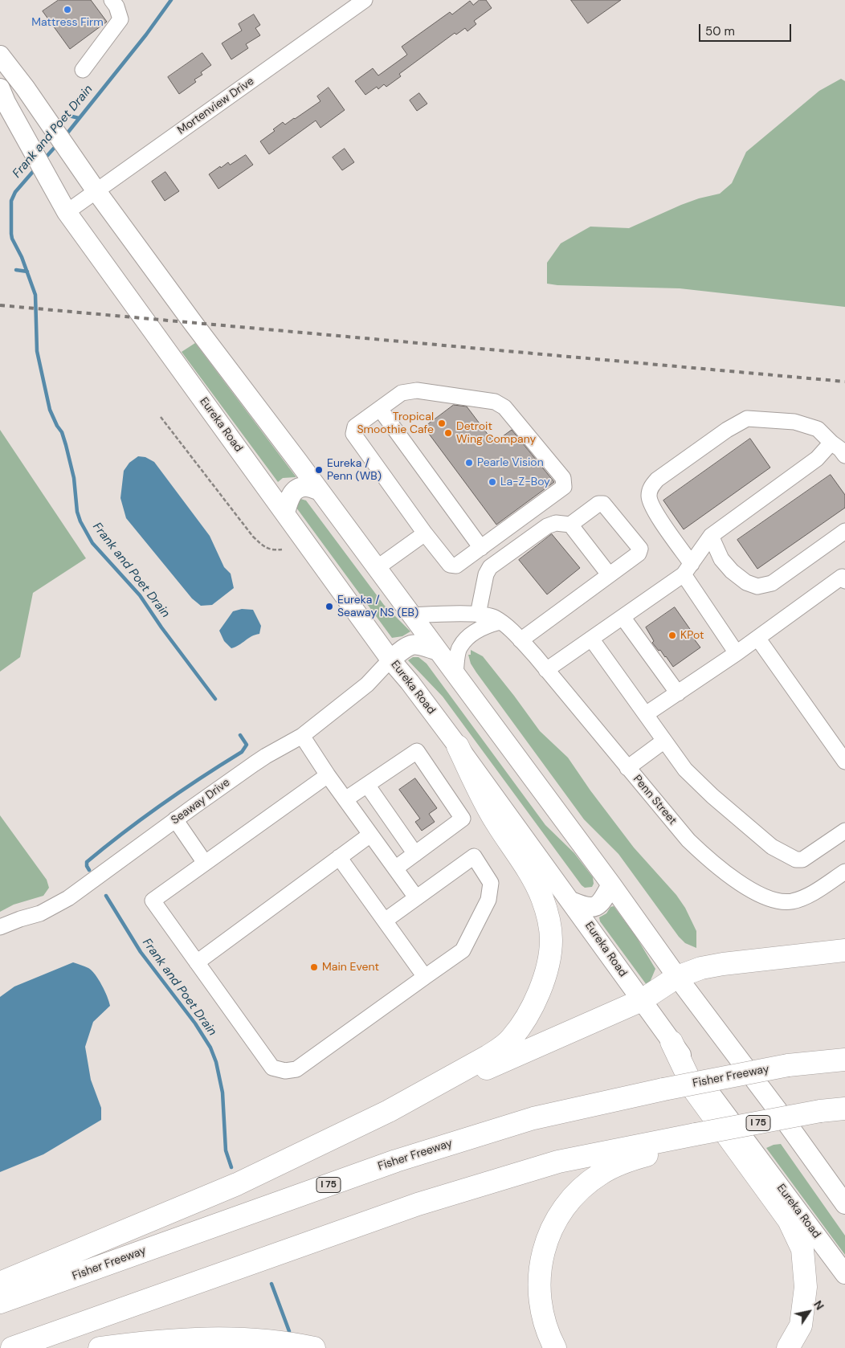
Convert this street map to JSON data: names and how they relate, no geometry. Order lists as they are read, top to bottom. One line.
{"streets":{"highway":["Fisher Freeway","I 75"],"main road":["Eureka Road"],"street":["Mortenview Drive","Penn Street","Seaway Drive"]},"crossings":[["Mortenview Drive","Eureka Road"],["Eureka Road","Seaway Drive"]],"water":["Frank and Poet Drain"],"places":["Mattress Firm","Tropical Smoothie Cafe","Detroit Wing Company","Pearle Vision","Eureka / Penn (WB)","La-Z-Boy","Eureka / Seaway NS (EB)","KPot","Main Event"],"scale_bar":"50 m","north":"top right"}
